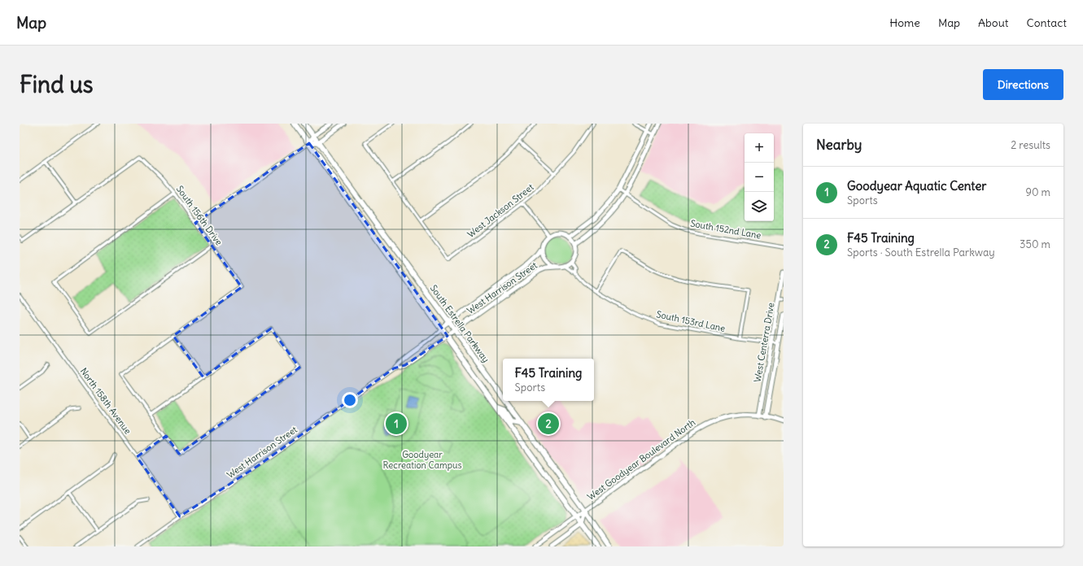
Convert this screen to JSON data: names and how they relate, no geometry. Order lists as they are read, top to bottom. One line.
{"streets":{"main road":["South Estrella Parkway"],"street":["West Jackson Street","South 156th Drive","South 152nd Lane","West Harrison Street","South 153rd Lane","West Centerra Drive","North 158th Avenue","West Goodyear Boulevard North"]},"crossings":[["West Harrison Street","South 153rd Lane"],["West Harrison Street","South Estrella Parkway"],["West Harrison Street","North 158th Avenue"],["South 153rd Lane","West Centerra Drive"],["South Estrella Parkway","West Goodyear Boulevard North"],["West Centerra Drive","West Goodyear Boulevard North"]],"parks":["Goodyear Recreation Campus"],"page":{"header":"Map","nav":["Home","Map","About","Contact"],"buttons":"Directions","title":"Find us","heading":["Nearby","2 results"],"map_buttons":["+","−"],"list":[{"mark":"1","name":"Goodyear Aquatic Center","note":"Sports","value":"90 m"},{"mark":"2","name":"F45 Training","note":"Sports · South Estrella Parkway","value":"350 m"}],"popup":["F45 Training","Sports"],"pins":["1","2"]}}
